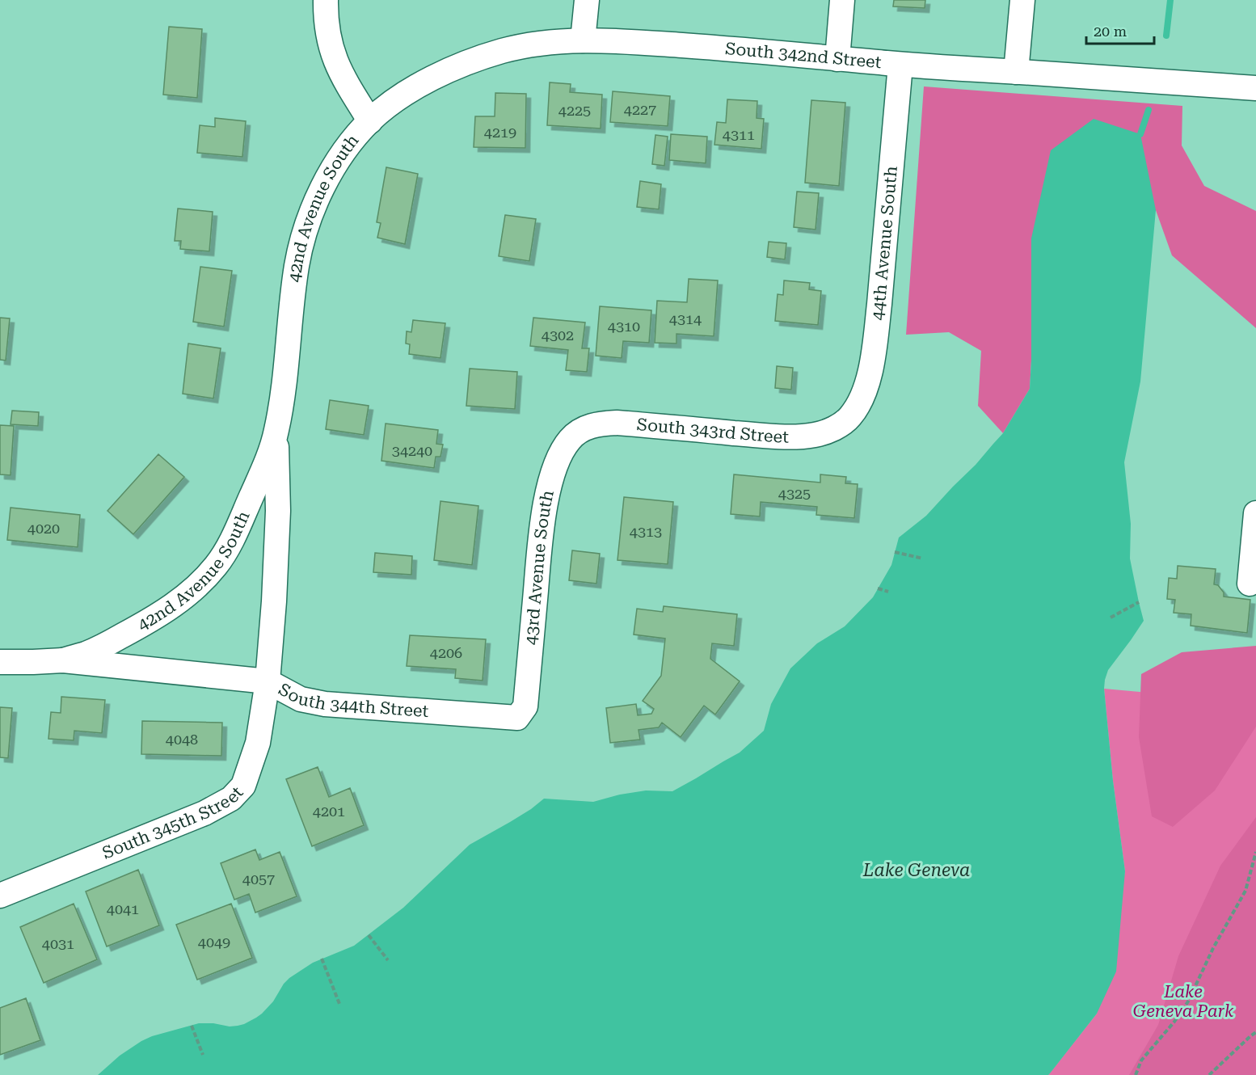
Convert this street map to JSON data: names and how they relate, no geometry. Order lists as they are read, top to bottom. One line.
{"streets":{"street":["South 342nd Street","42nd Avenue South","44th Avenue South","South 343rd Street","43rd Avenue South","South 344th Street","South 345th Street"]},"crossings":[["South 342nd Street","42nd Avenue South"],["South 342nd Street","44th Avenue South"],["42nd Avenue South","South 344th Street"],["42nd Avenue South","South 345th Street"],["44th Avenue South","South 343rd Street"],["South 343rd Street","43rd Avenue South"],["43rd Avenue South","South 344th Street"],["South 344th Street","South 345th Street"]],"water":["Lake Geneva"],"parks":["Lake Geneva Park"],"house_numbers":["4227","4225","4219","4311","4314","4310","4302","34240","4325","4020","4313","4206","4048","4201","4057","4041","4049","4031"],"scale_bar":"20 m"}
